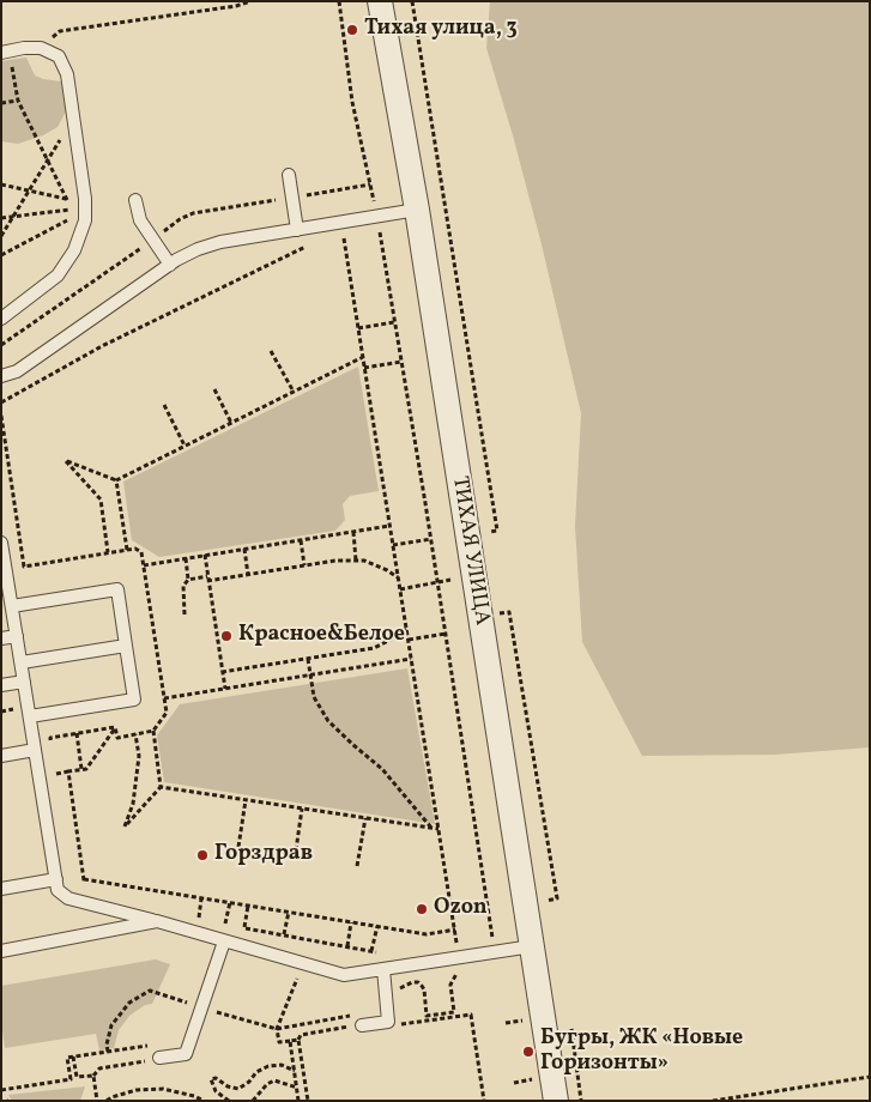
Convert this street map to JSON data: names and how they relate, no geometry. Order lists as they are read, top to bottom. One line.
{"streets":{"street":["ТИХАЯ УЛИЦА"]},"places":["Тихая улица, 3","Красное&Белое","Горздрав","Ozon","Бугры, ЖК «Новые Горизонты»"]}
